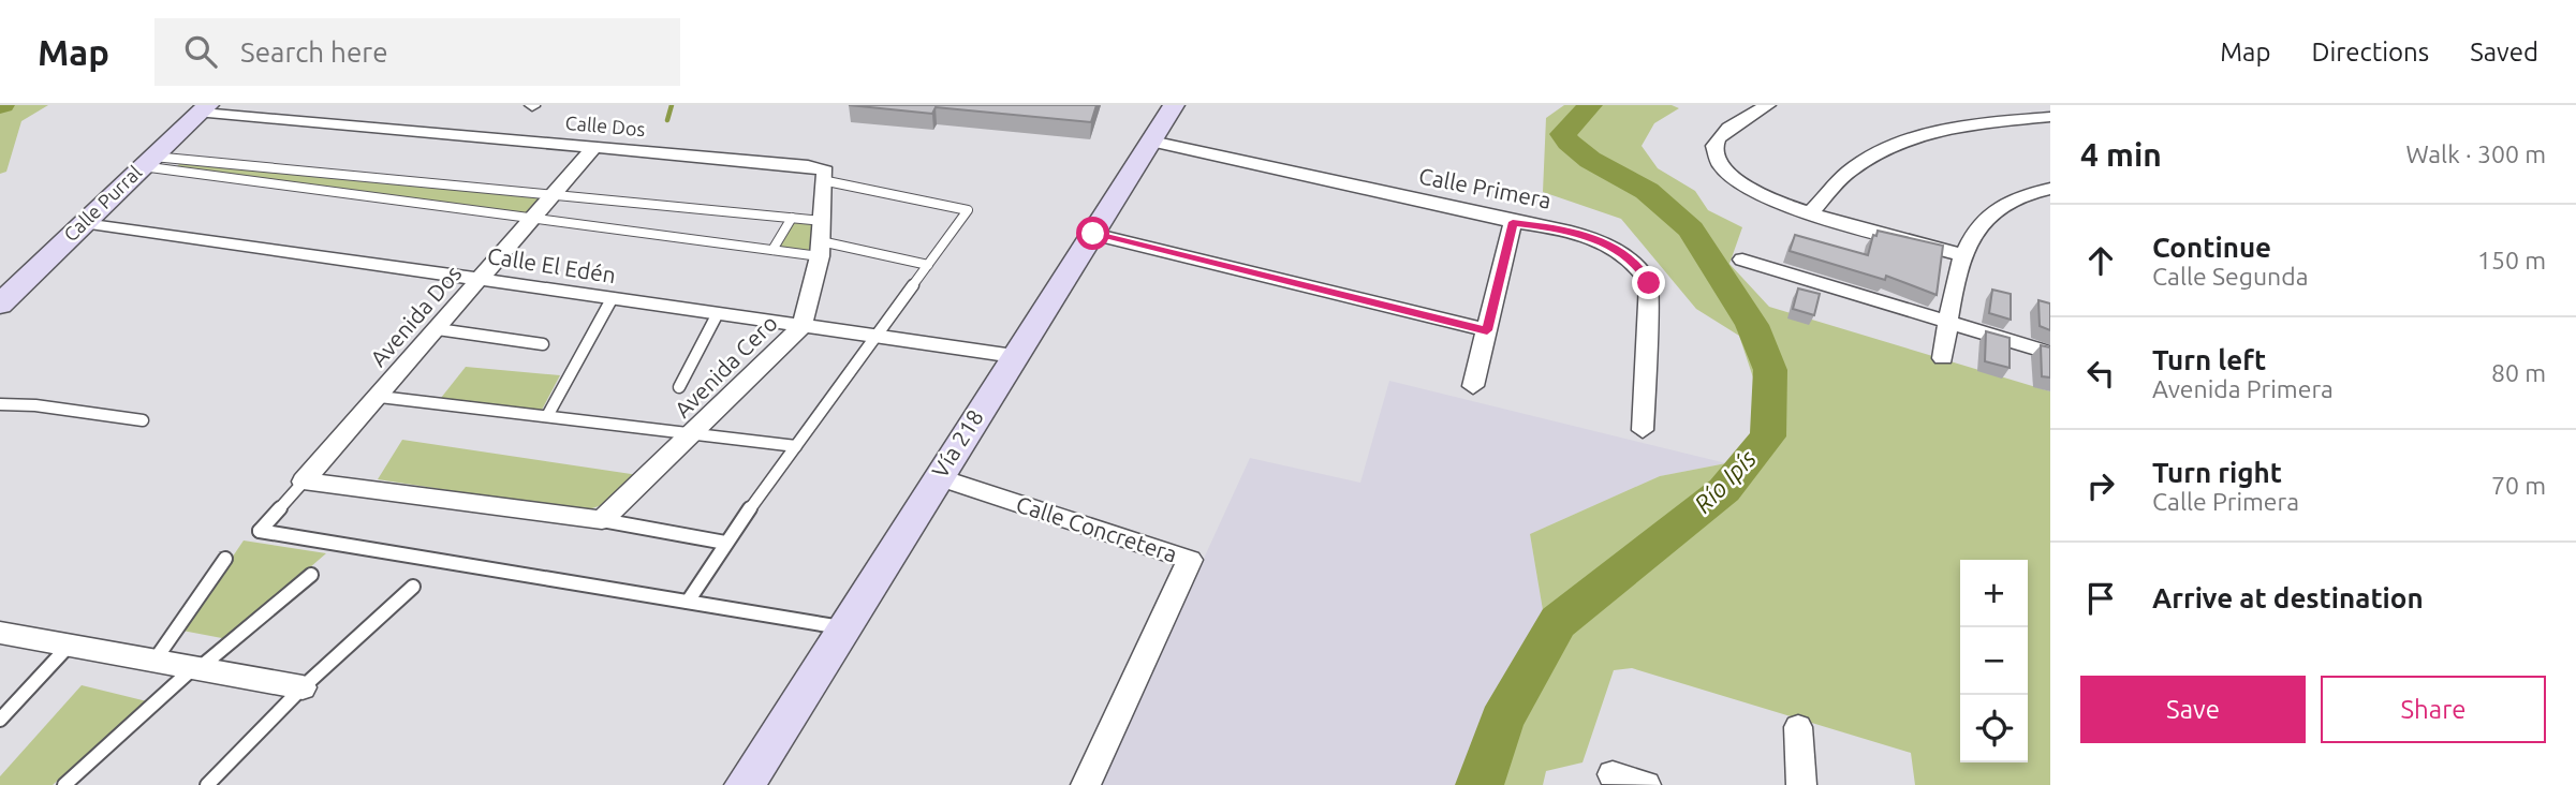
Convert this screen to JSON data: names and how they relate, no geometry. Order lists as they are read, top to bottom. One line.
{"streets":{"main road":["Calle Purral","Vía 218"],"street":["Calle Dos","Calle Primera","Calle El Edén","Avenida Dos","Avenida Cero","Calle Concretera"]},"crossings":[["Calle Dos","Calle Purral"],["Calle Dos","Avenida Dos"],["Calle Dos","Avenida Cero"],["Calle Primera","Vía 218"],["Calle Purral","Calle El Edén"],["Calle El Edén","Avenida Dos"],["Calle El Edén","Avenida Cero"],["Calle El Edén","Vía 218"],["Vía 218","Calle Concretera"]],"water":["Río Ipís"],"page":{"header":"Map","search":"Search here","nav":["Map","Directions","Saved"],"heading":["4 min","Walk · 300 m"],"list":[["Continue","Calle Segunda","150 m"],["Turn left","Avenida Primera","80 m"],["Turn right","Calle Primera","70 m"],"Arrive at destination"],"map_buttons":["+","−"],"buttons":["Save","Share"]}}
